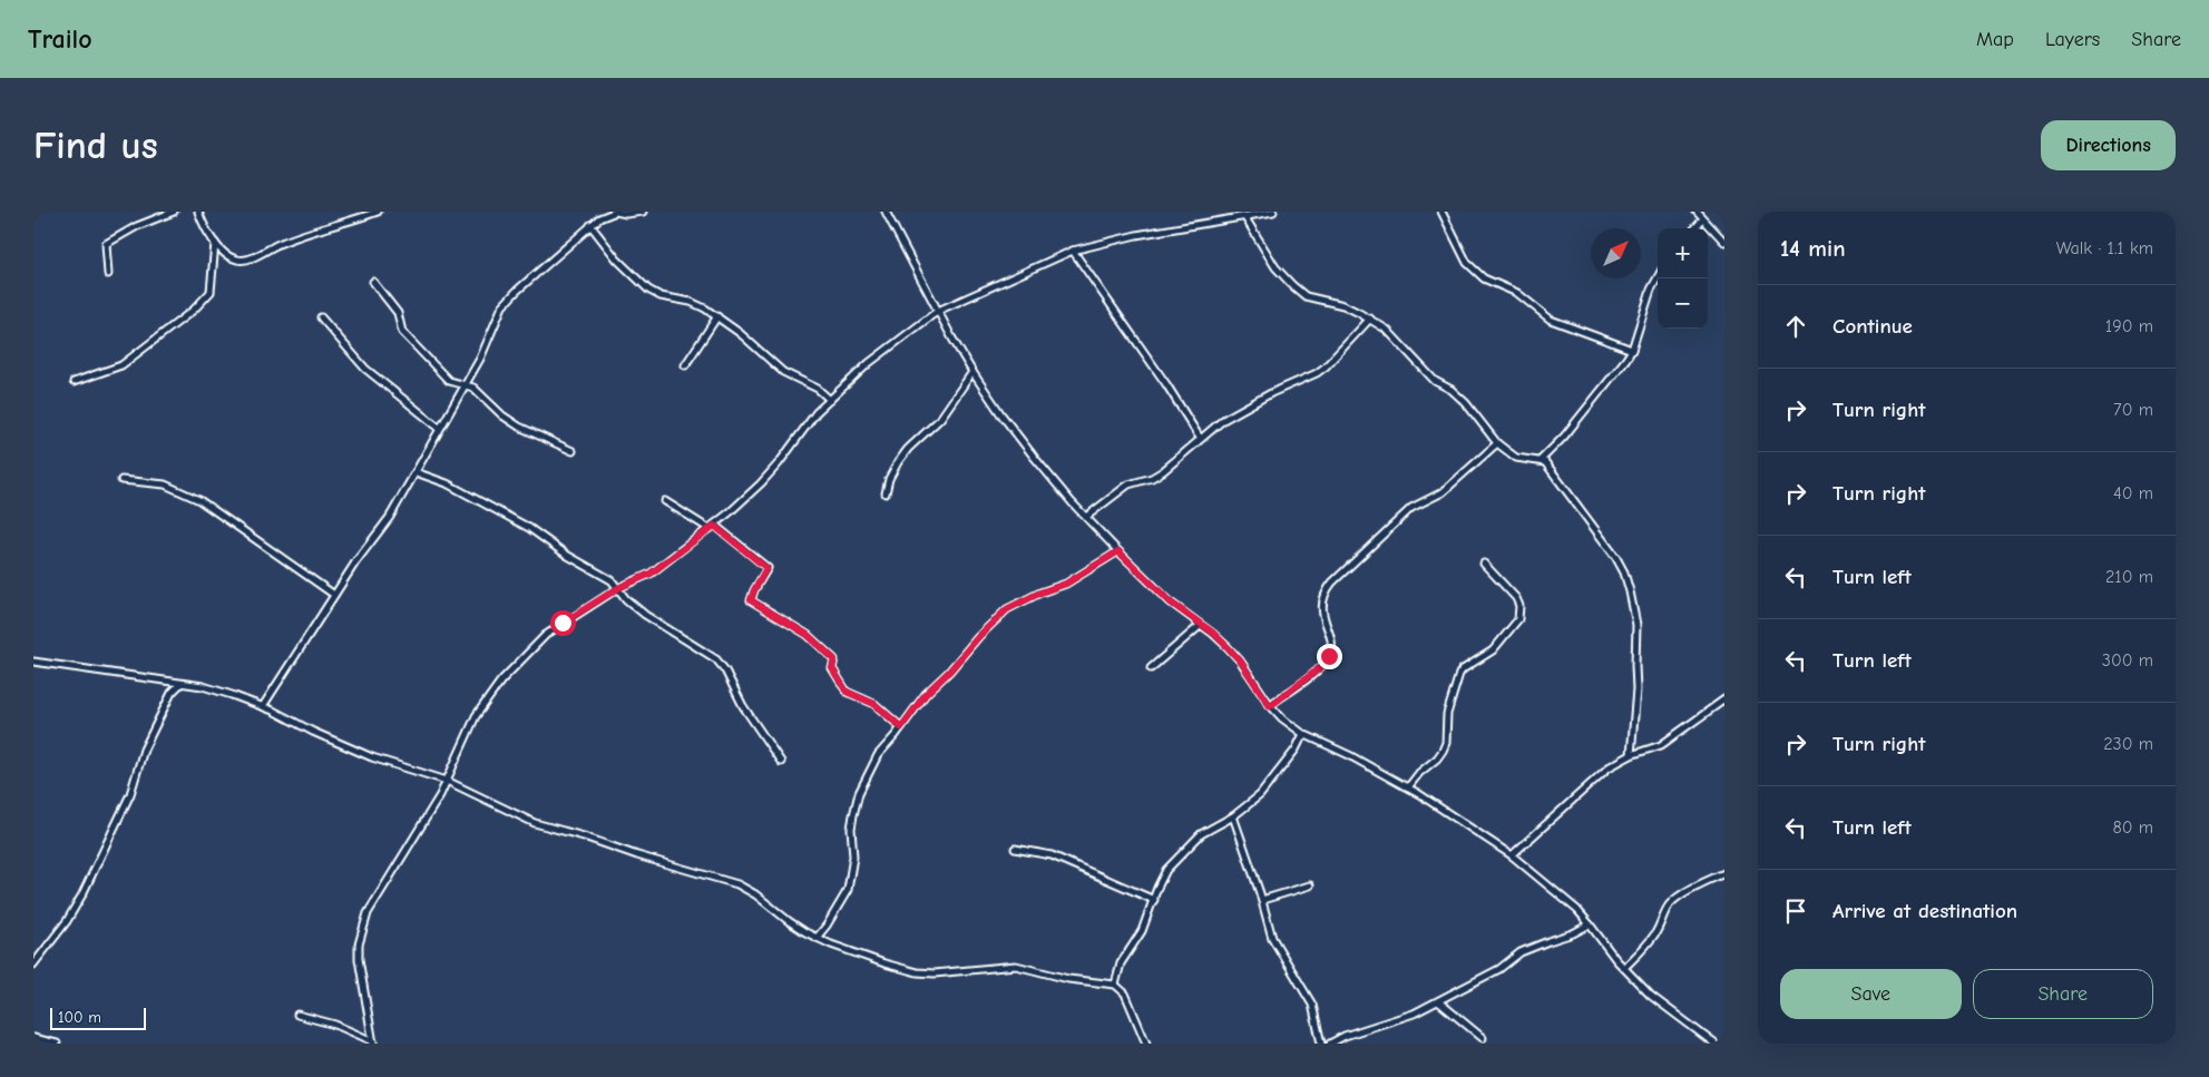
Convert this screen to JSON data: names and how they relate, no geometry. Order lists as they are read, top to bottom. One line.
{"scale_bar":"100 m","north":"top right","page":{"header":"Trailo","nav":["Map","Layers","Share"],"buttons":["Directions",["Save","Share"]],"title":"Find us","heading":["14 min","Walk · 1.1 km"],"map_buttons":["+","−"],"list":[["Continue","190 m"],["Turn right","70 m"],["Turn right","40 m"],["Turn left","210 m"],["Turn left","300 m"],["Turn right","230 m"],["Turn left","80 m"],"Arrive at destination"],"scale":"100 m"}}
